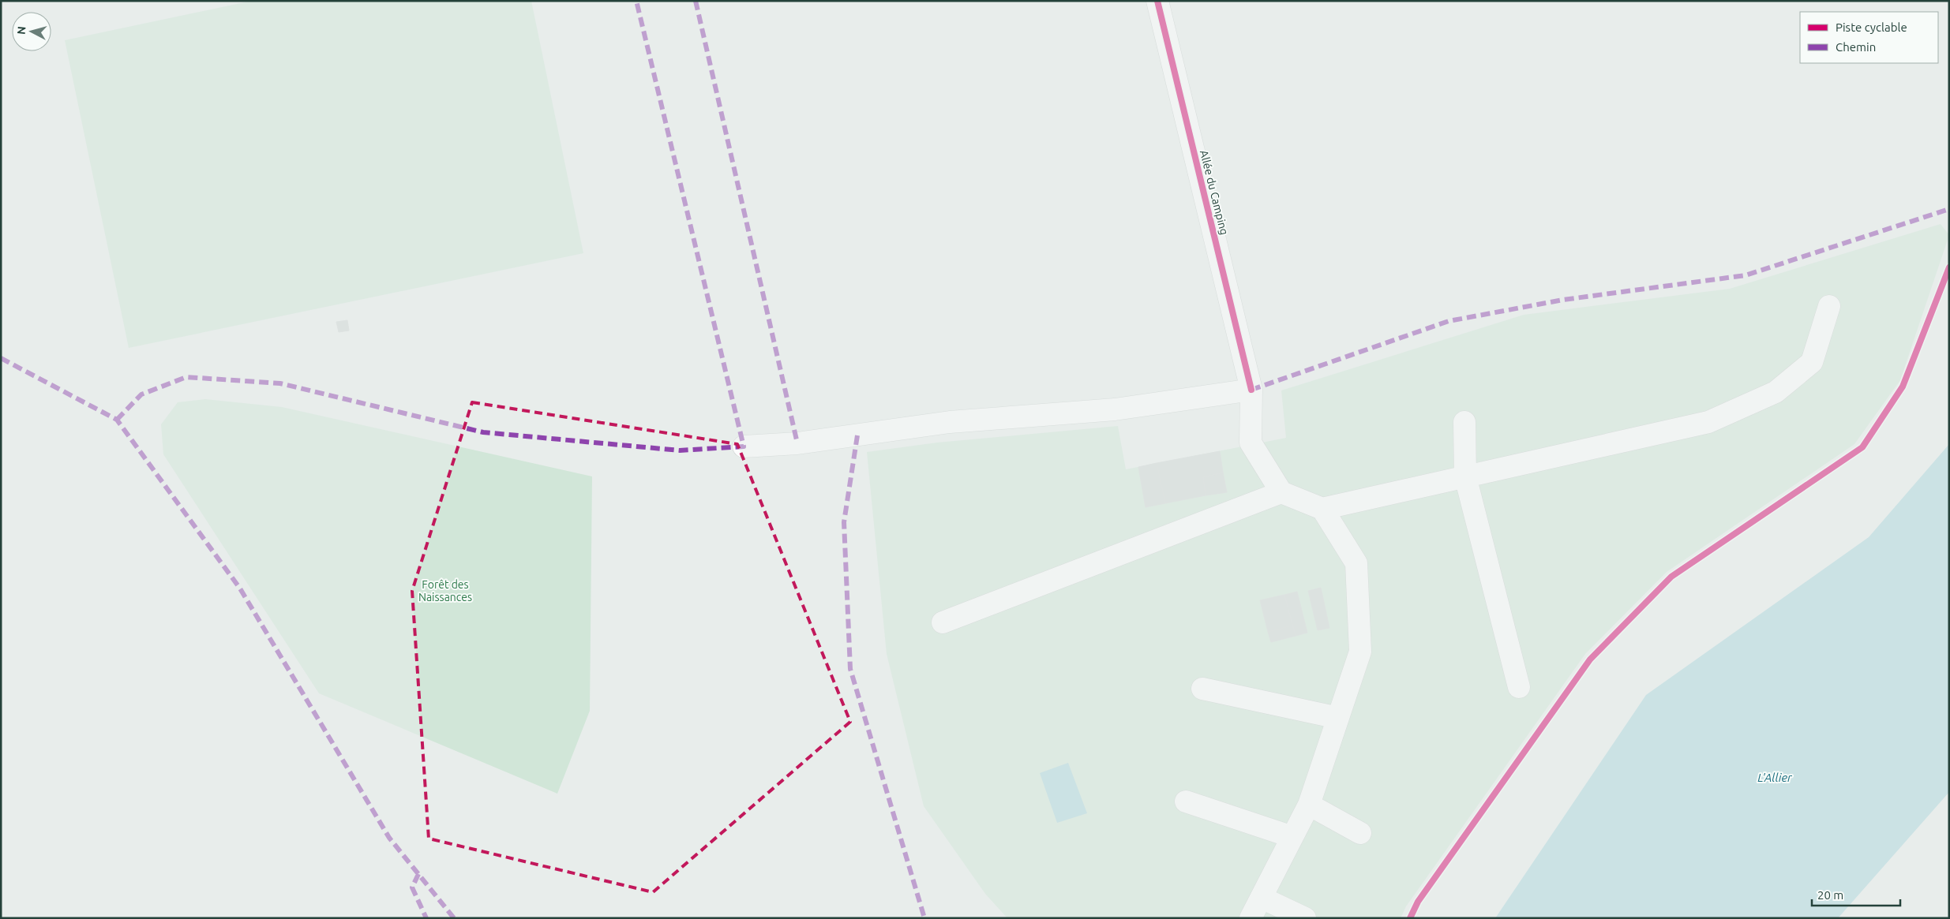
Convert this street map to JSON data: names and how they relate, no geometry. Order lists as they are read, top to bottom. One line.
{"streets":{"street":["Allée du Camping"]},"water":["L'Allier"],"parks":["Forêt des Naissances"],"legend":["Piste cyclable","Chemin"],"scale_bar":"20 m","north":"left"}
